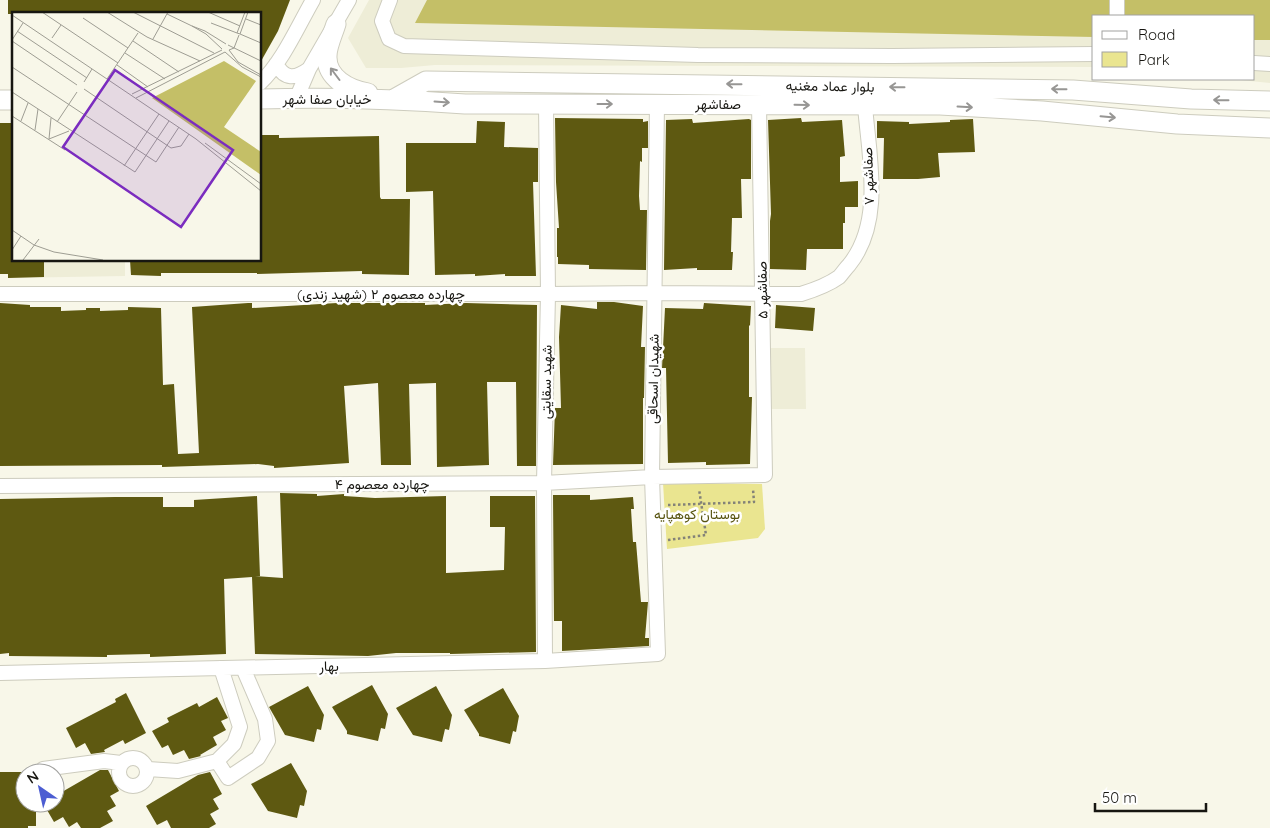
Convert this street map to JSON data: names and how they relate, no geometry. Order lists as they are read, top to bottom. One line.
{"streets":{"main road":["بلوار عماد مغنیه","خیابان صفا شهر","صفاشهر"],"street":["صفاشهر ۷","صفاشهر ۵","چهارده معصوم ۲ (شهید زندی)","شهیدان اسحاقی","شهید سقایتی","چهارده معصوم ۴","بهار"]},"crossings":[["بلوار عماد مغنیه","خیابان صفا شهر"],["بلوار عماد مغنیه","صفاشهر"],["خیابان صفا شهر","صفاشهر"],["صفاشهر","صفاشهر ۷"],["صفاشهر","صفاشهر ۵"],["صفاشهر","شهیدان اسحاقی"],["صفاشهر","شهید سقایتی"],["صفاشهر ۷","صفاشهر ۵"],["صفاشهر ۷","چهارده معصوم ۲ (شهید زندی)"],["صفاشهر ۵","چهارده معصوم ۲ (شهید زندی)"],["صفاشهر ۵","چهارده معصوم ۴"],["چهارده معصوم ۲ (شهید زندی)","شهیدان اسحاقی"],["چهارده معصوم ۲ (شهید زندی)","شهید سقایتی"],["شهیدان اسحاقی","چهارده معصوم ۴"],["شهیدان اسحاقی","بهار"],["شهید سقایتی","چهارده معصوم ۴"],["شهید سقایتی","بهار"]],"one_way":["بلوار عماد مغنیه","صفاشهر"],"parks":["بوستان کوهپایه"],"legend":["Road","Park"],"scale_bar":"50 m","north":"top left"}
